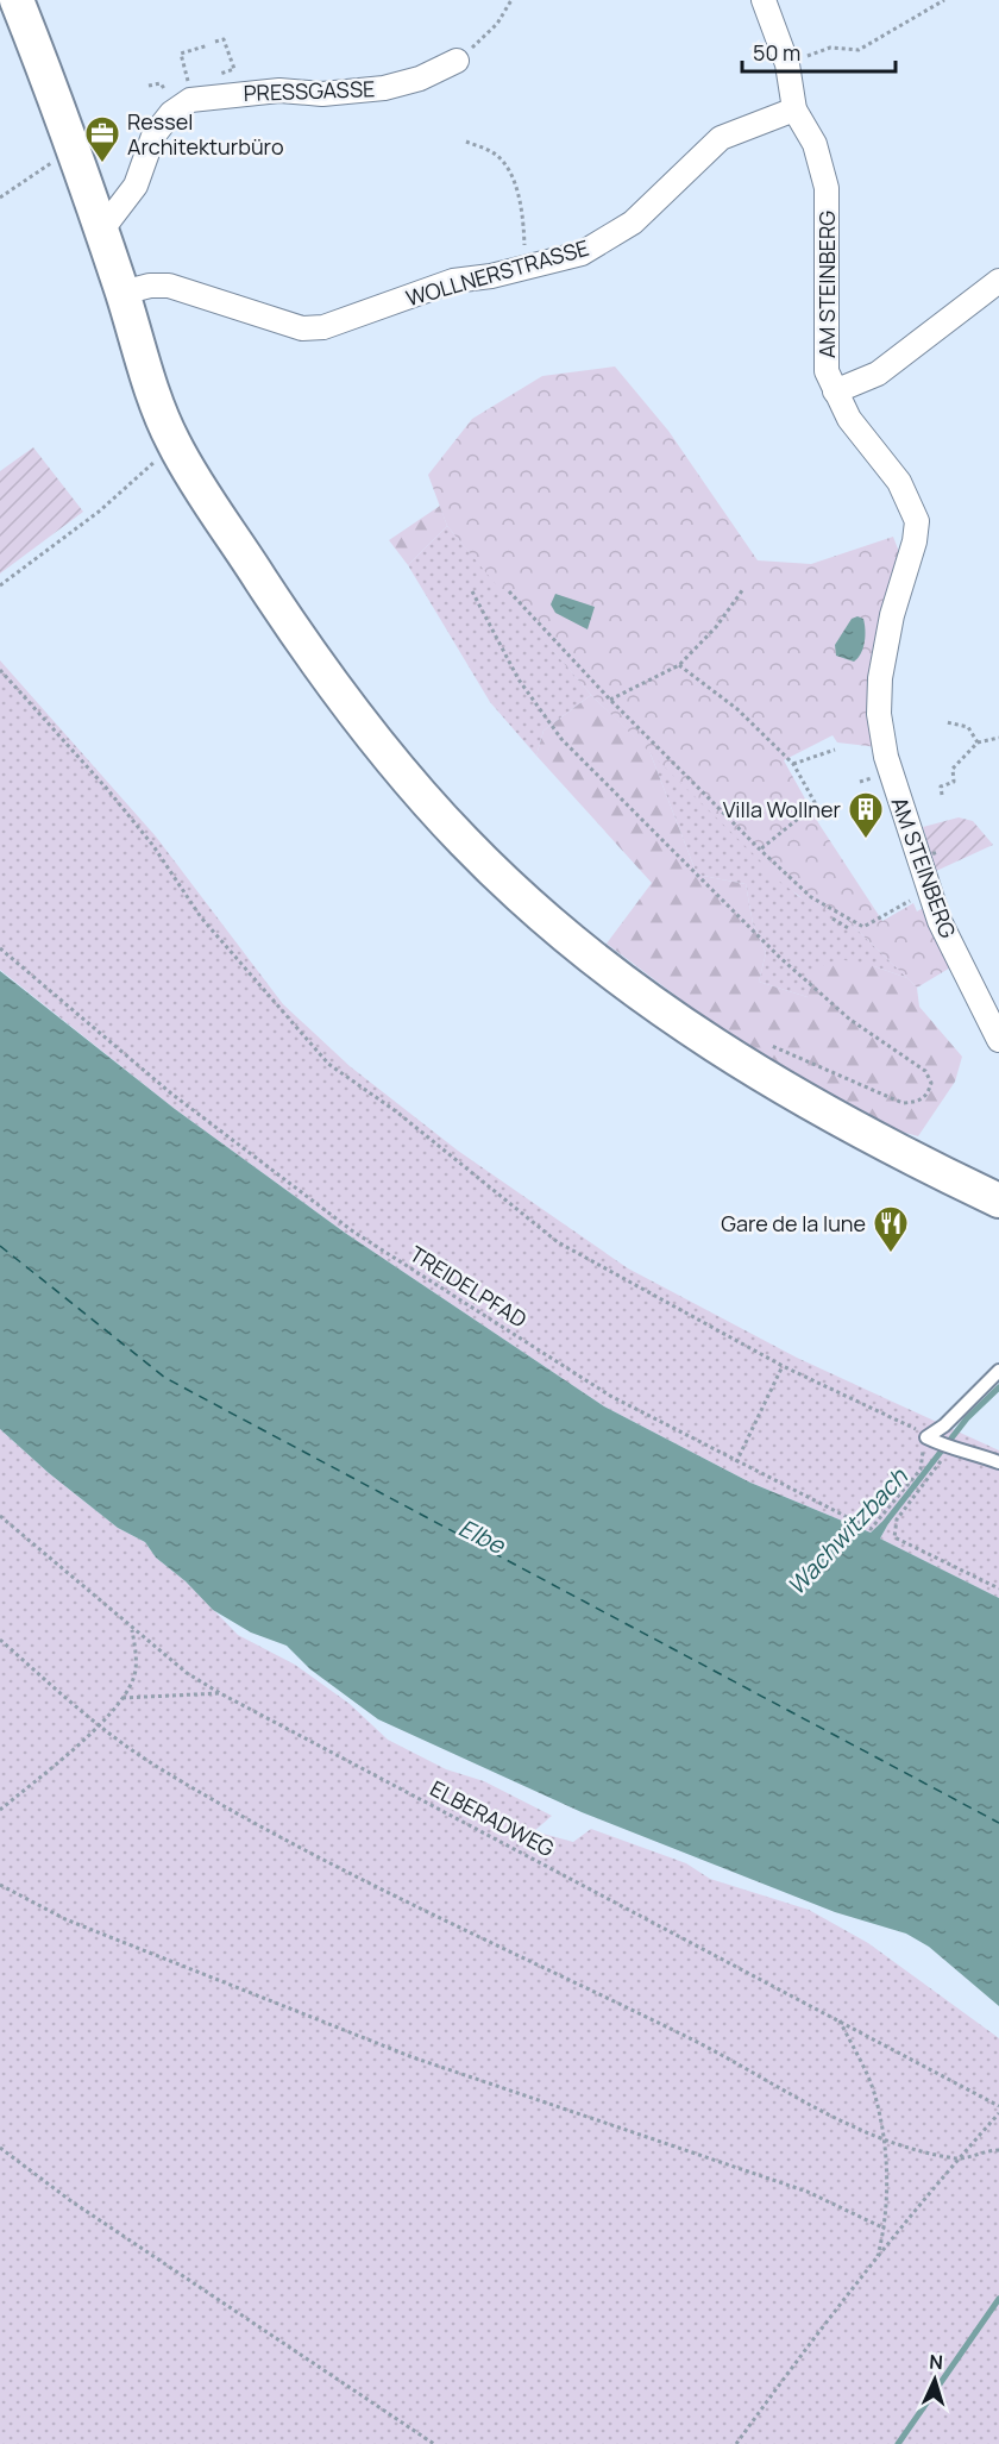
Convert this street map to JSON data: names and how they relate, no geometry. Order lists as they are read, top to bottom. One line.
{"streets":{"street":["PRESSGASSE","WOLLNERSTRASSE","AM STEINBERG"],"path":["TREIDELPFAD","ELBERADWEG"]},"crossings":[["WOLLNERSTRASSE","AM STEINBERG"]],"water":["Wachwitzbach","Elbe"],"places":{"office":["Ressel Architekturbüro"],"building":["Villa Wollner"],"restaurant":["Gare de la lune"]},"scale_bar":"50 m","north":"top"}
